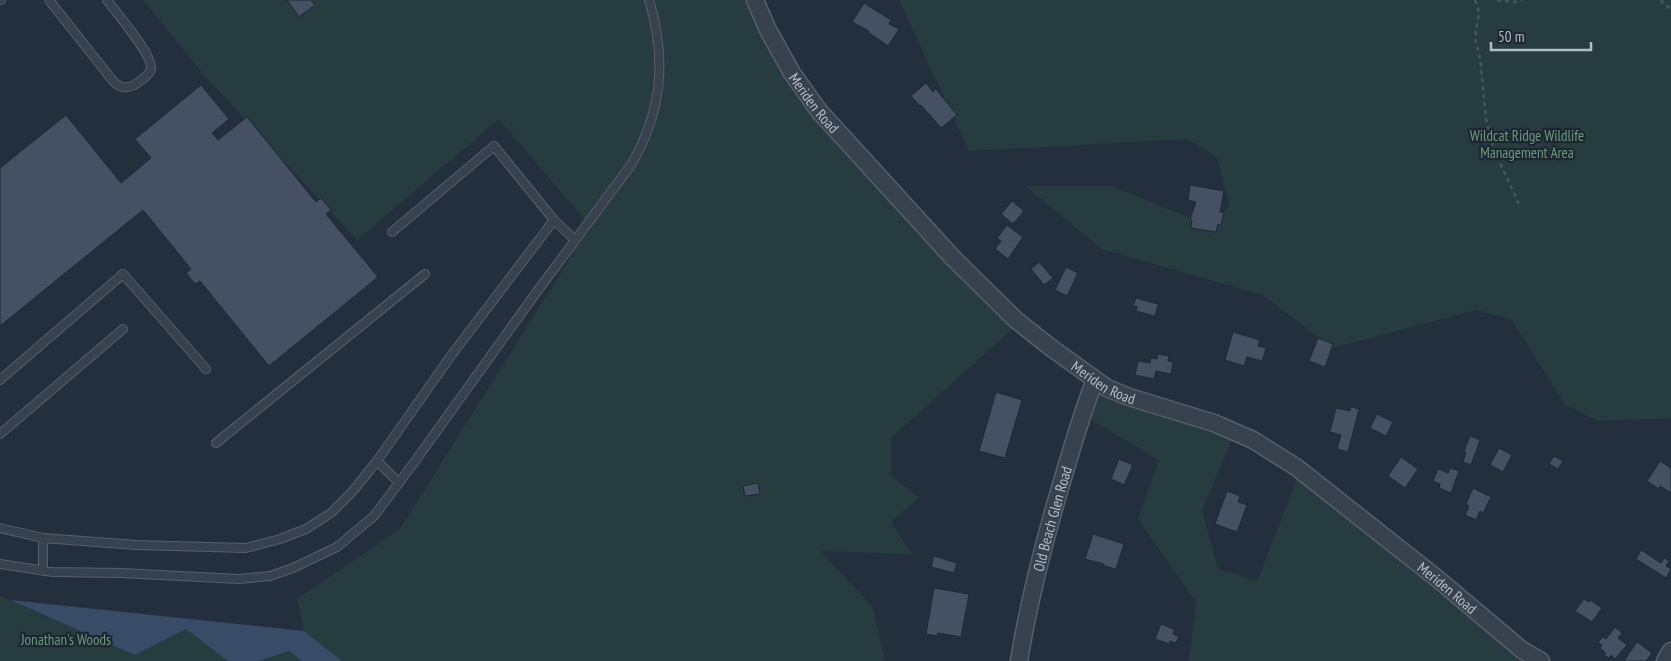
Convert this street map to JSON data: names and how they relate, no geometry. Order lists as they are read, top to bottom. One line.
{"streets":{"street":["Meriden Road","Old Beach Glen Road"]},"crossings":[["Meriden Road","Old Beach Glen Road"]],"parks":["Wildcat Ridge Wildlife Management Area","Jonathan's Woods"],"scale_bar":"50 m"}
